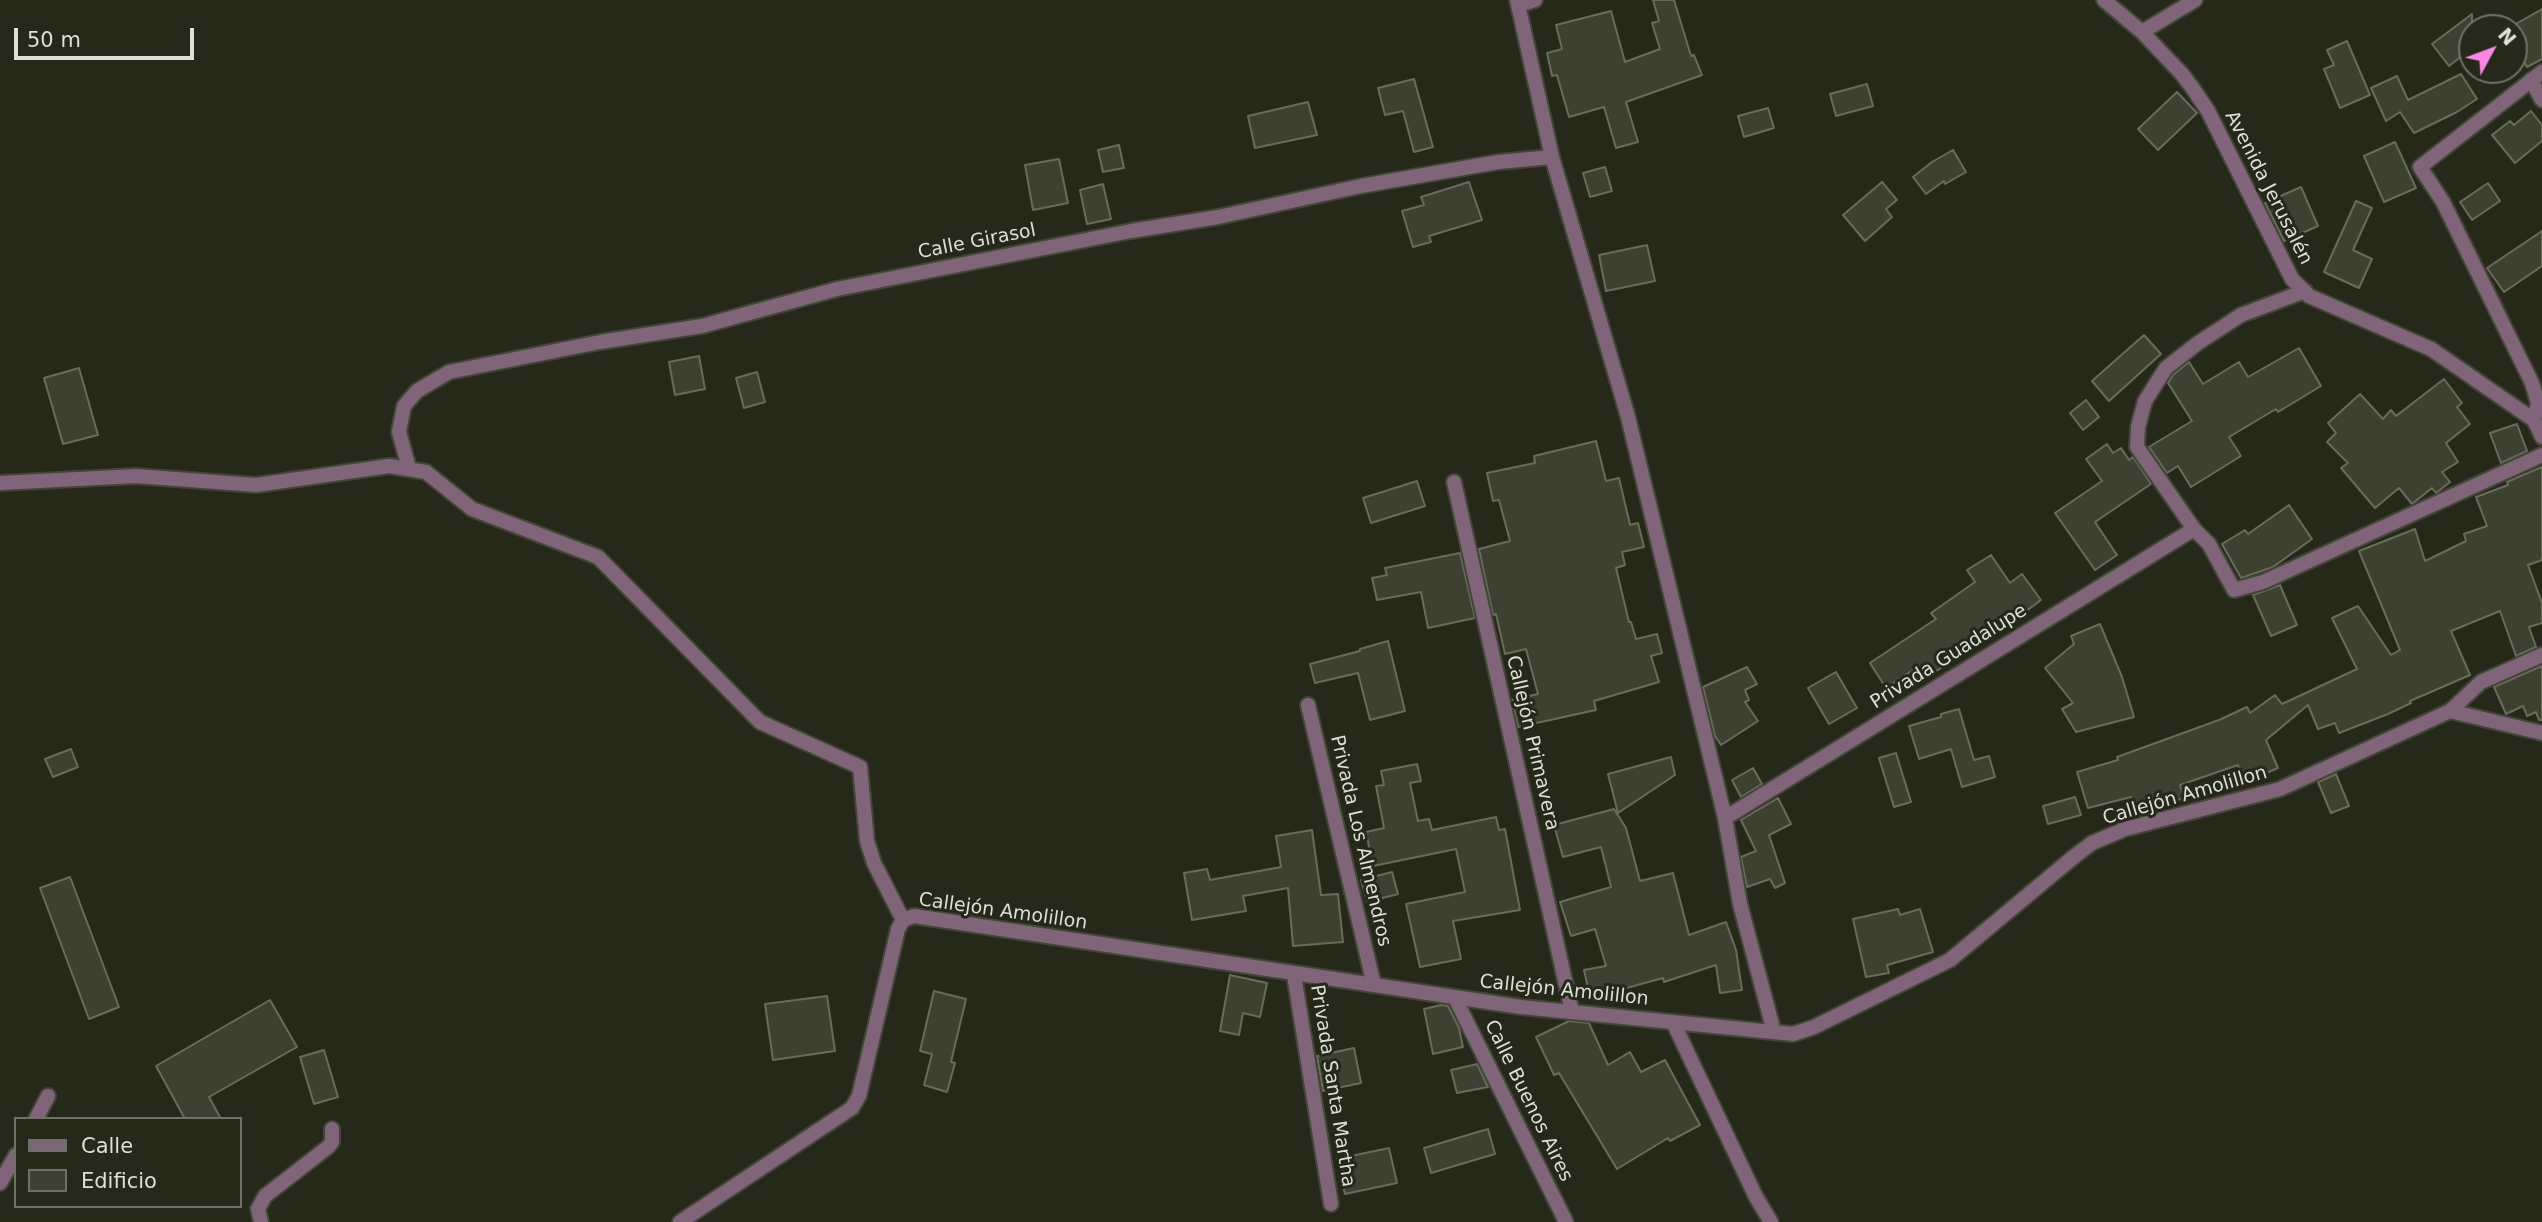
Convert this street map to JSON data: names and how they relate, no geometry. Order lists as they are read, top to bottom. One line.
{"streets":{"street":["Avenida Jerusalén","Calle Girasol","Privada Guadalupe","Callejón Primavera","Callejón Amolillon","Privada Los Almendros","Privada Santa Martha","Calle Buenos Aires"]},"crossings":[["Callejón Primavera","Callejón Amolillon"],["Callejón Amolillon","Privada Los Almendros"],["Callejón Amolillon","Privada Santa Martha"],["Callejón Amolillon","Calle Buenos Aires"]],"legend":["Calle","Edificio"],"scale_bar":"50 m","north":"top right"}
